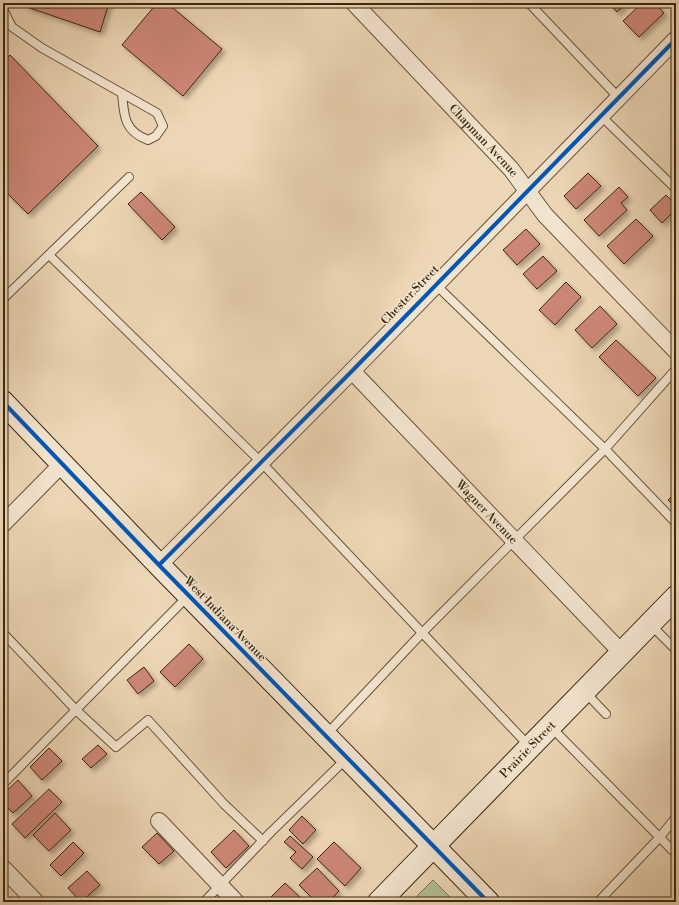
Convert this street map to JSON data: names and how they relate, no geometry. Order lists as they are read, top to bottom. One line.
{"streets":{"street":["Chapman Avenue","Chester Street","Wagner Avenue","West Indiana Avenue","Prairie Street"]},"crossings":[["Chapman Avenue","Chester Street"],["Chester Street","Wagner Avenue"],["Chester Street","West Indiana Avenue"],["Wagner Avenue","Prairie Street"],["West Indiana Avenue","Prairie Street"]]}
